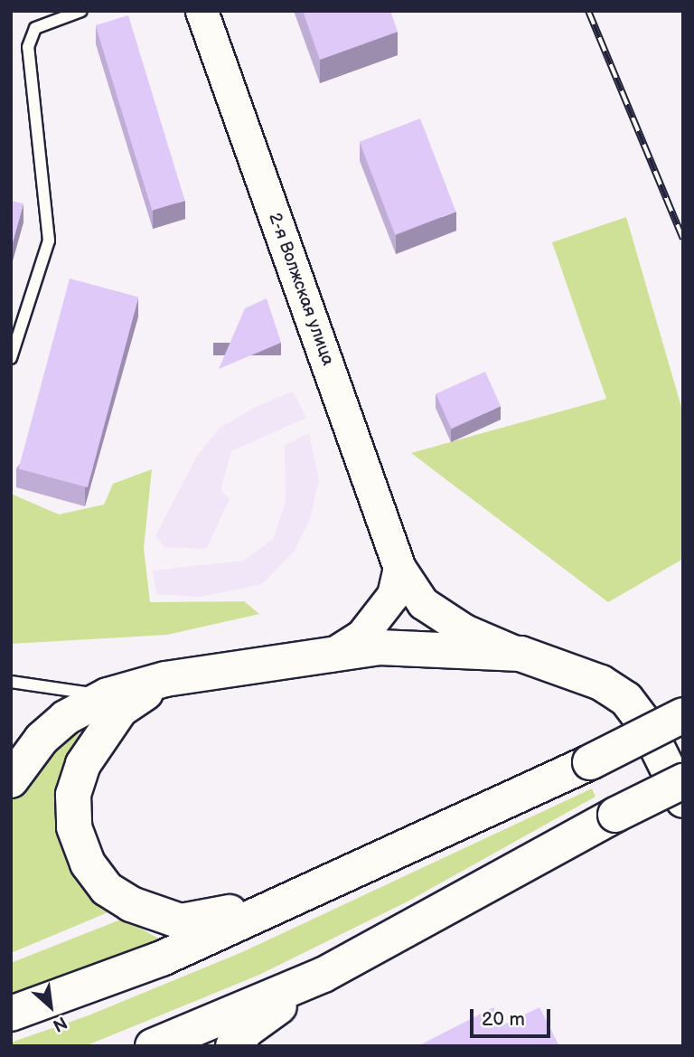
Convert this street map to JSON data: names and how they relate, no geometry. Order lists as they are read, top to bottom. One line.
{"streets":{"street":["2-я Волжская улица"]},"scale_bar":"20 m","north":"bottom right"}
